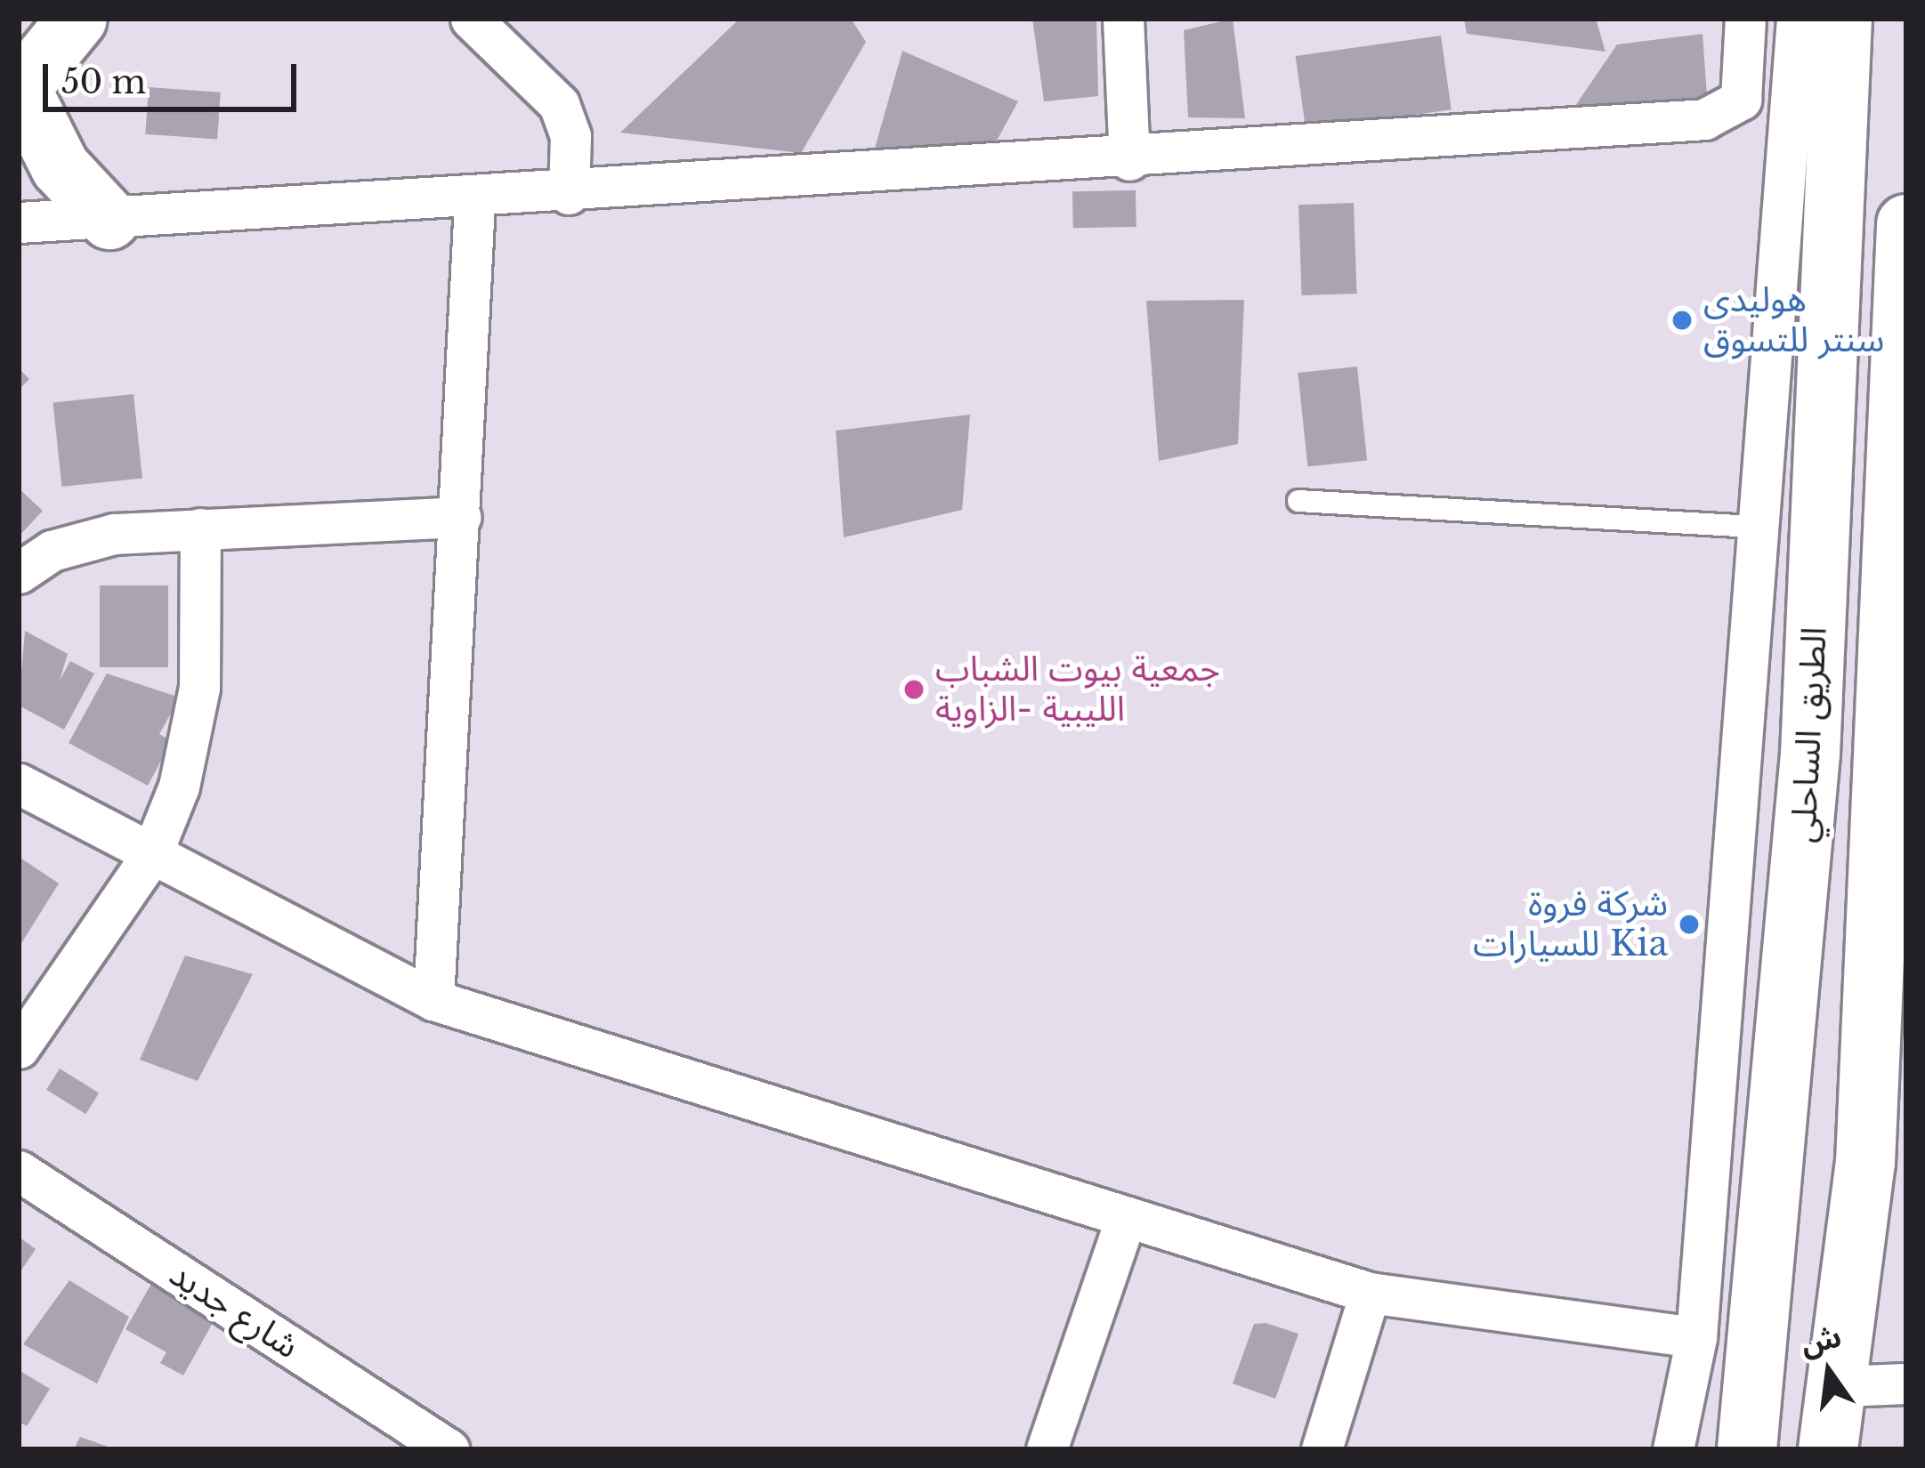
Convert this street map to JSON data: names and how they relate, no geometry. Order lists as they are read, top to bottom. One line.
{"streets":{"main road":["الطريق الساحلي"],"street":["شارع جديد"]},"places":["هوليدى سنتر للتسوق","جمعية بيوت الشباب الليبية -الزاوية","شركة فروة للسيارات Kia"],"scale_bar":"50 m","north":"top"}
